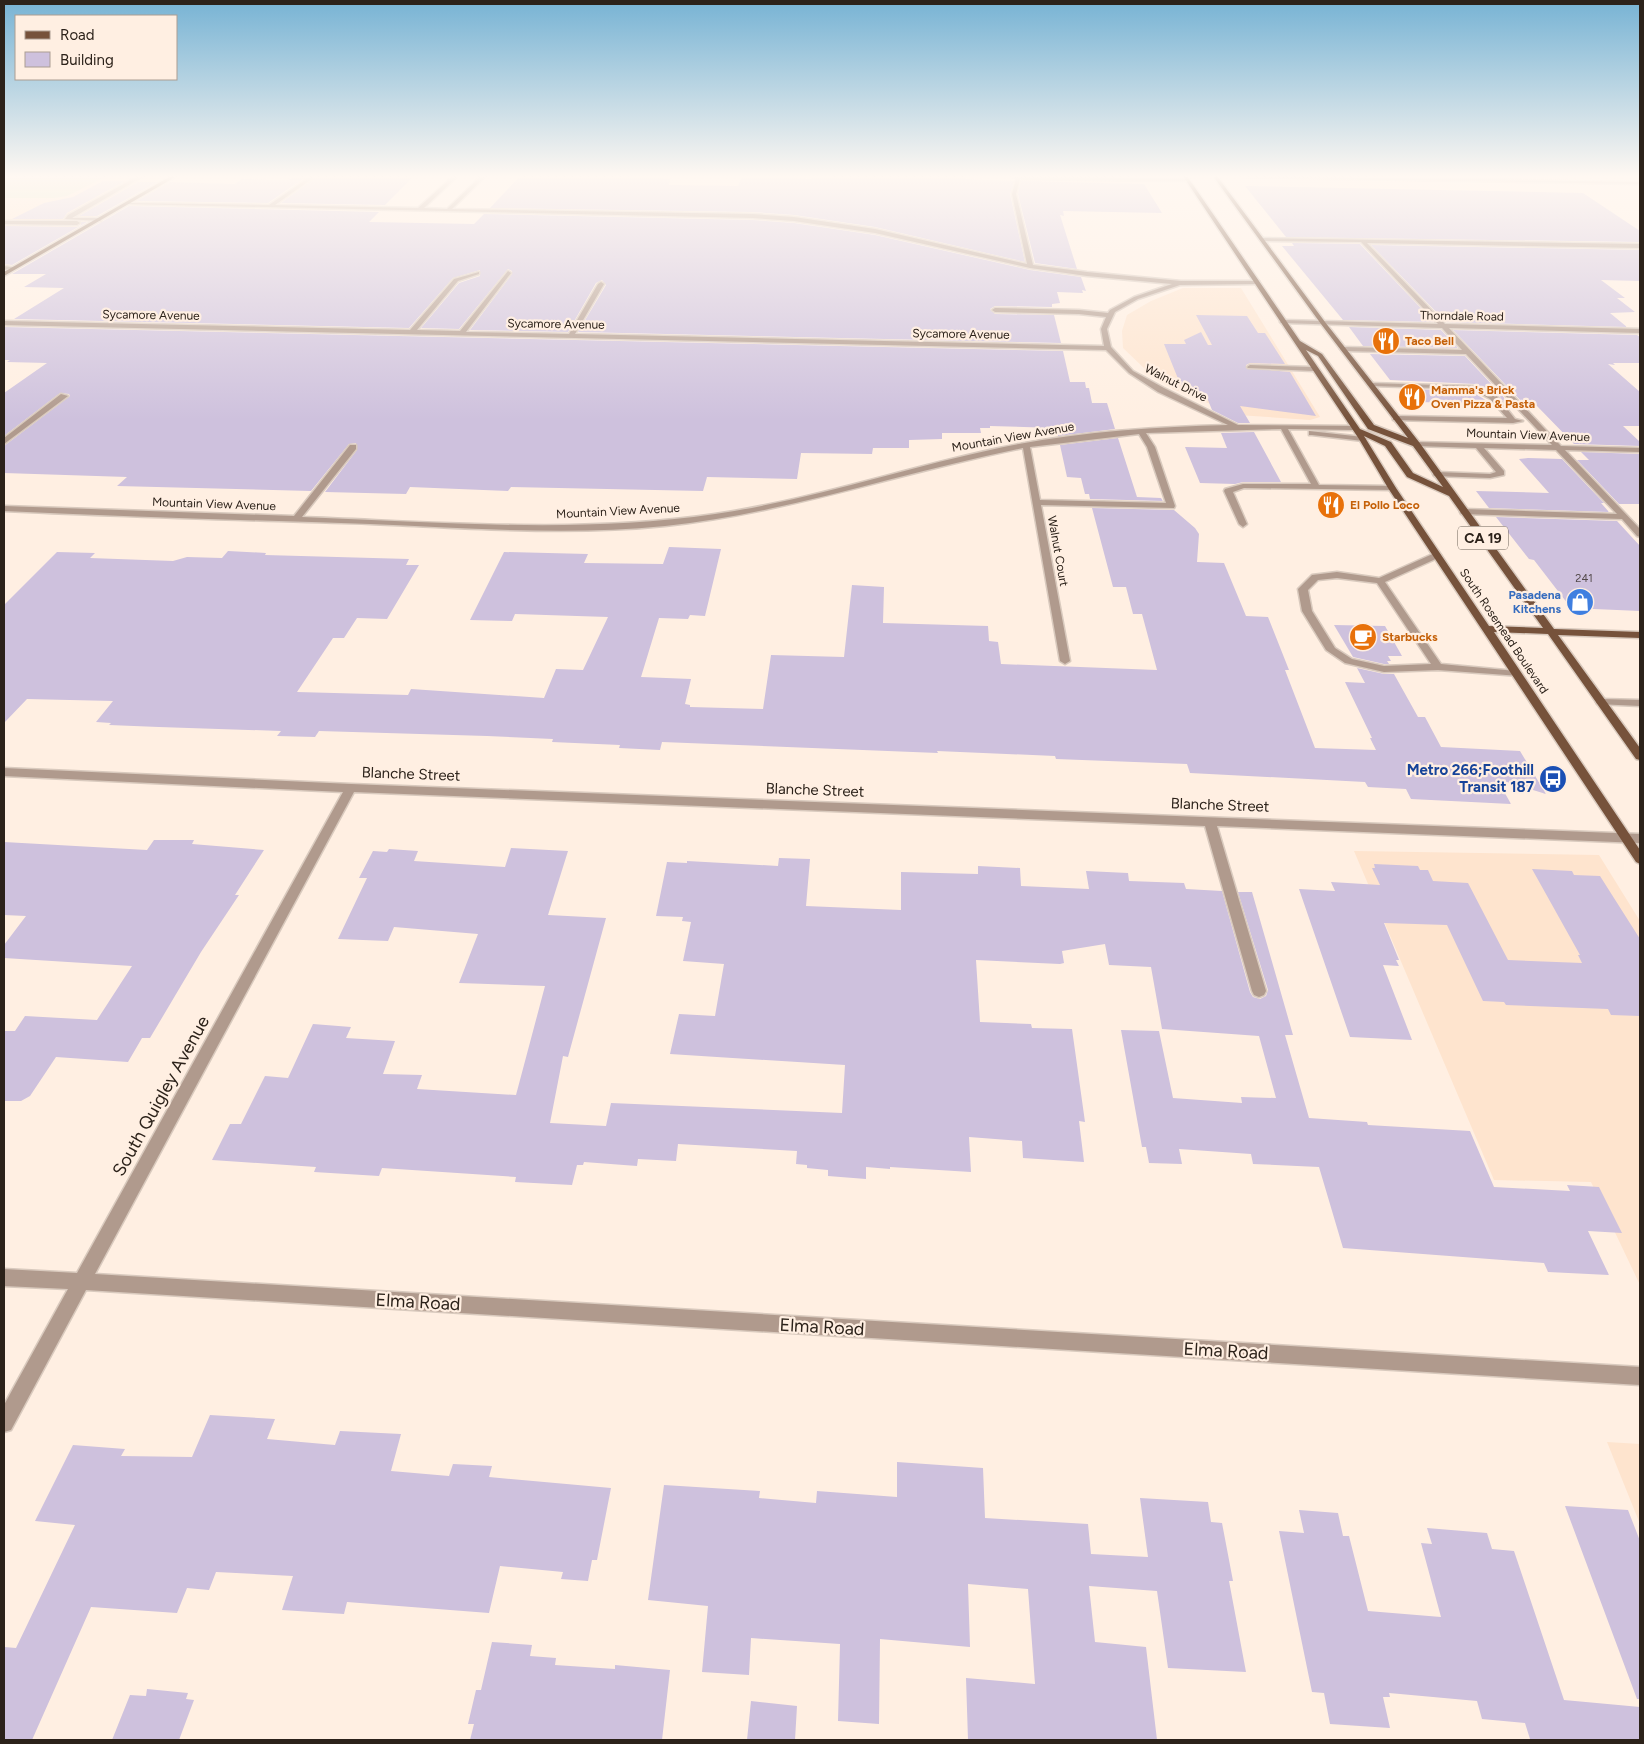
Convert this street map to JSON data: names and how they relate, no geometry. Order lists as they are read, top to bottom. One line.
{"streets":{"main road":["CA 19","South Rosemead Boulevard"],"street":["Sycamore Avenue","Thorndale Road","Walnut Drive","Mountain View Avenue","Walnut Court","Blanche Street","South Quigley Avenue","Elma Road"]},"crossings":[["Sycamore Avenue","Walnut Drive"],["Thorndale Road","CA 19"],["Thorndale Road","South Rosemead Boulevard"],["Walnut Drive","Mountain View Avenue"],["Mountain View Avenue","CA 19"],["Mountain View Avenue","Walnut Court"],["Mountain View Avenue","South Rosemead Boulevard"],["South Rosemead Boulevard","Blanche Street"],["Blanche Street","South Quigley Avenue"],["South Quigley Avenue","Elma Road"]],"places":{"restaurant":["Taco Bell","Mamma's Brick Oven Pizza & Pasta","El Pollo Loco"],"shop":["Pasadena Kitchens"],"cafe":["Starbucks"],"bus stop":["Metro 266;Foothill Transit 187"]},"house_numbers":["241"],"legend":["Road","Building"]}
